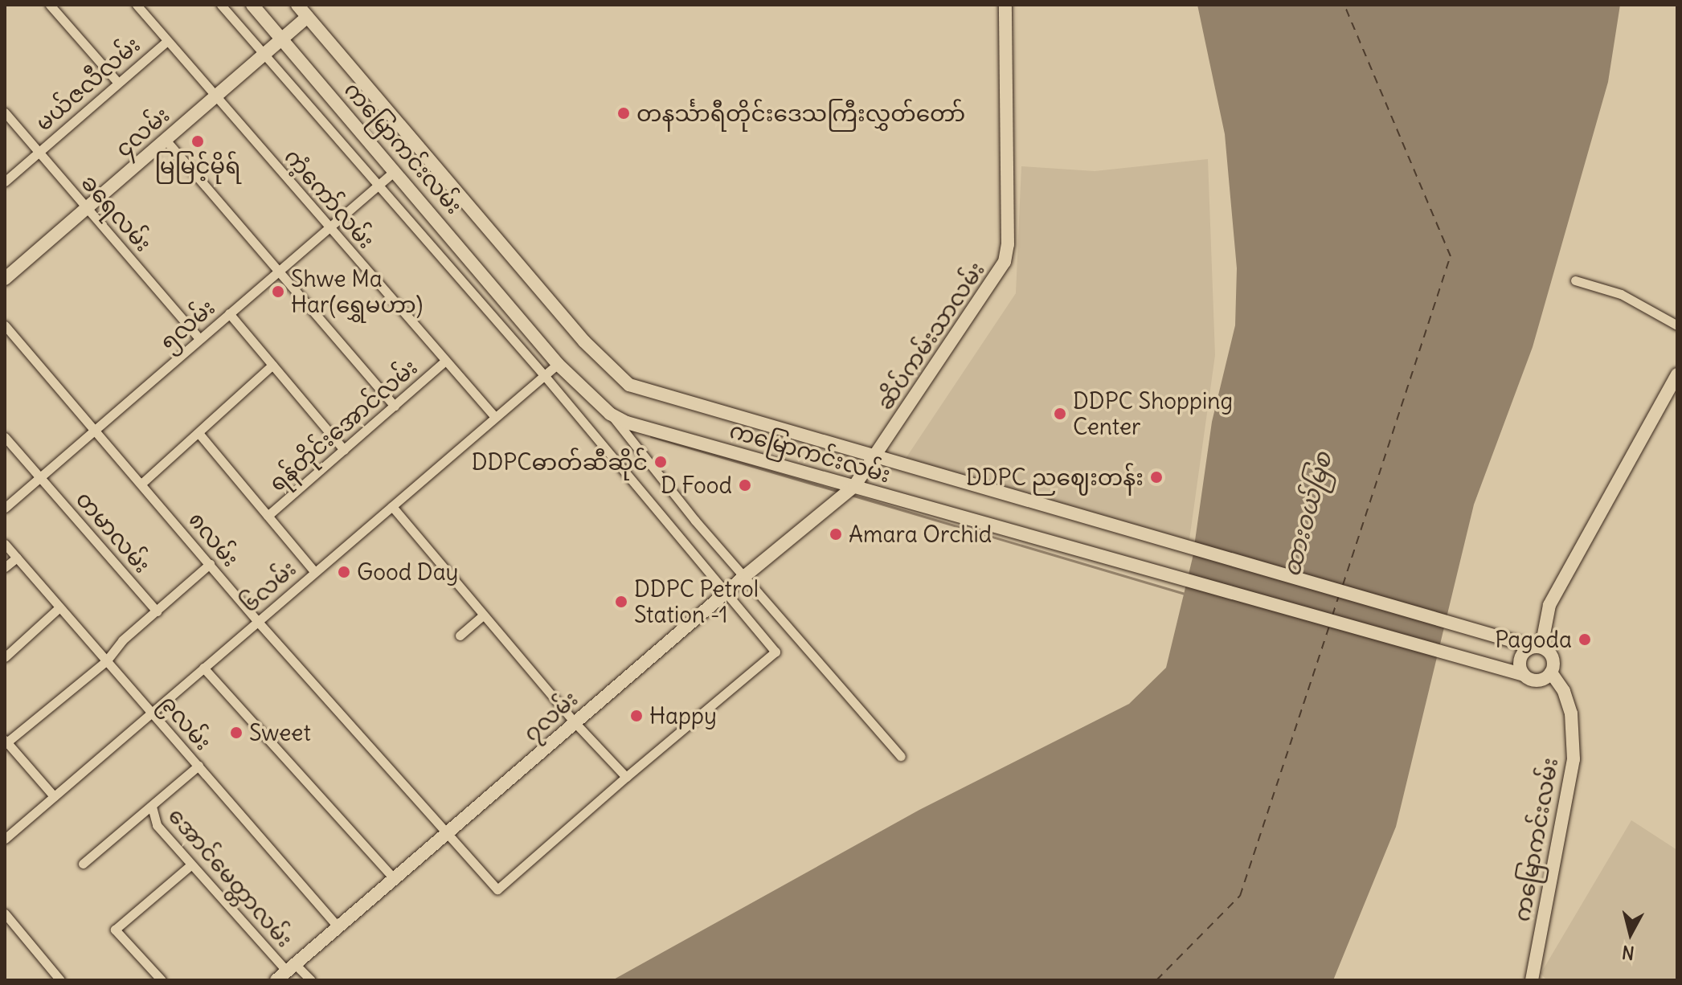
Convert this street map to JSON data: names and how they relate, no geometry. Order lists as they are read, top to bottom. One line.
{"streets":{"main road":["၄လမ်း","ကမြောကင်းလမ်း","ဆိပ်ကမ်းသာလမ်း","၇လမ်း"],"street":["မယ်ဇလီလမ်း","ကံ့ကော်လမ်း","ခရေလမ်း","၅လမ်း","ရန်တိုင်းအောင်လမ်း","တမာလမ်း","၈လမ်း","၆လမ်း","၉လမ်း","အောင်မေတ္တာလမ်း"]},"crossings":[["မယ်ဇလီလမ်း","ကံ့ကော်လမ်း"],["မယ်ဇလီလမ်း","ခရေလမ်း"],["၄လမ်း","ကမြောကင်းလမ်း"],["၄လမ်း","ကံ့ကော်လမ်း"],["၄လမ်း","ခရေလမ်း"],["ကမြောကင်းလမ်း","၅လမ်း"],["ကမြောကင်းလမ်း","ဆိပ်ကမ်းသာလမ်း"],["ကမြောကင်းလမ်း","၆လမ်း"],["ကမြောကင်းလမ်း","၇လမ်း"],["ကံ့ကော်လမ်း","၅လမ်း"],["ကံ့ကော်လမ်း","ရန်တိုင်းအောင်လမ်း"],["ကံ့ကော်လမ်း","၆လမ်း"],["ခရေလမ်း","၅လမ်း"],["၅လမ်း","တမာလမ်း"],["၅လမ်း","၈လမ်း"],["ဆိပ်ကမ်းသာလမ်း","၇လမ်း"],["၈လမ်း","၆လမ်း"],["၈လမ်း","၇လမ်း"],["၆လမ်း","၉လမ်း"],["၇လမ်း","၉လမ်း"],["၇လမ်း","အောင်မေတ္တာလမ်း"]],"water":["ထားဝယ်မြစ"],"places":["တနင်္သာရီတိုင်းဒေသကြီးလွှတ်တော်","မြမြင့်မိုရ်","Shwe Ma Har(‌‌ရွှေမဟာ)","DDPC Shopping Center","DDPCဓာတ်ဆီဆိုင်","DDPC ညဈေးတန်း","D Food","Amara Orchid","Good Day","DDPC Petrol Station -1","Pagoda","Happy","Sweet"],"north":"bottom"}
